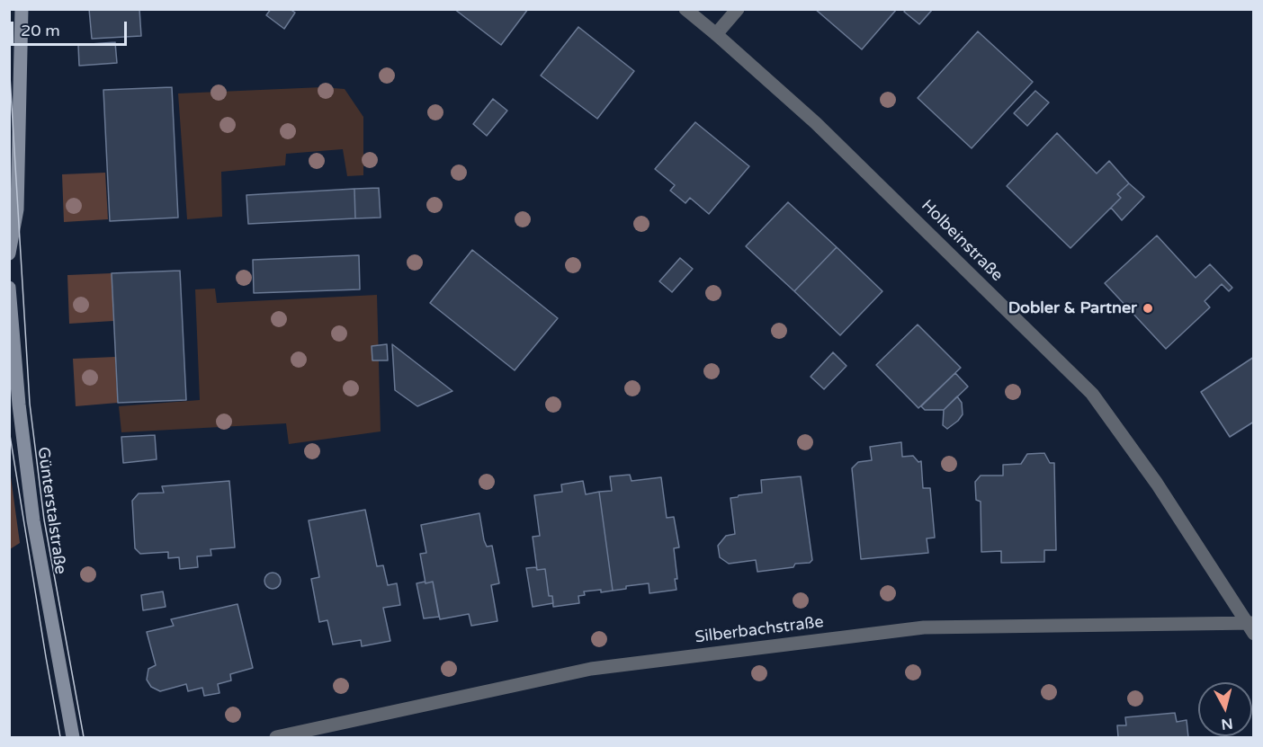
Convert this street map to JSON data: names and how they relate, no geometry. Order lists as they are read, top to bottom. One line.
{"streets":{"main road":["Günterstalstraße"],"street":["Holbeinstraße","Silberbachstraße"]},"crossings":[["Holbeinstraße","Silberbachstraße"]],"places":["Dobler & Partner"],"scale_bar":"20 m","north":"bottom"}
